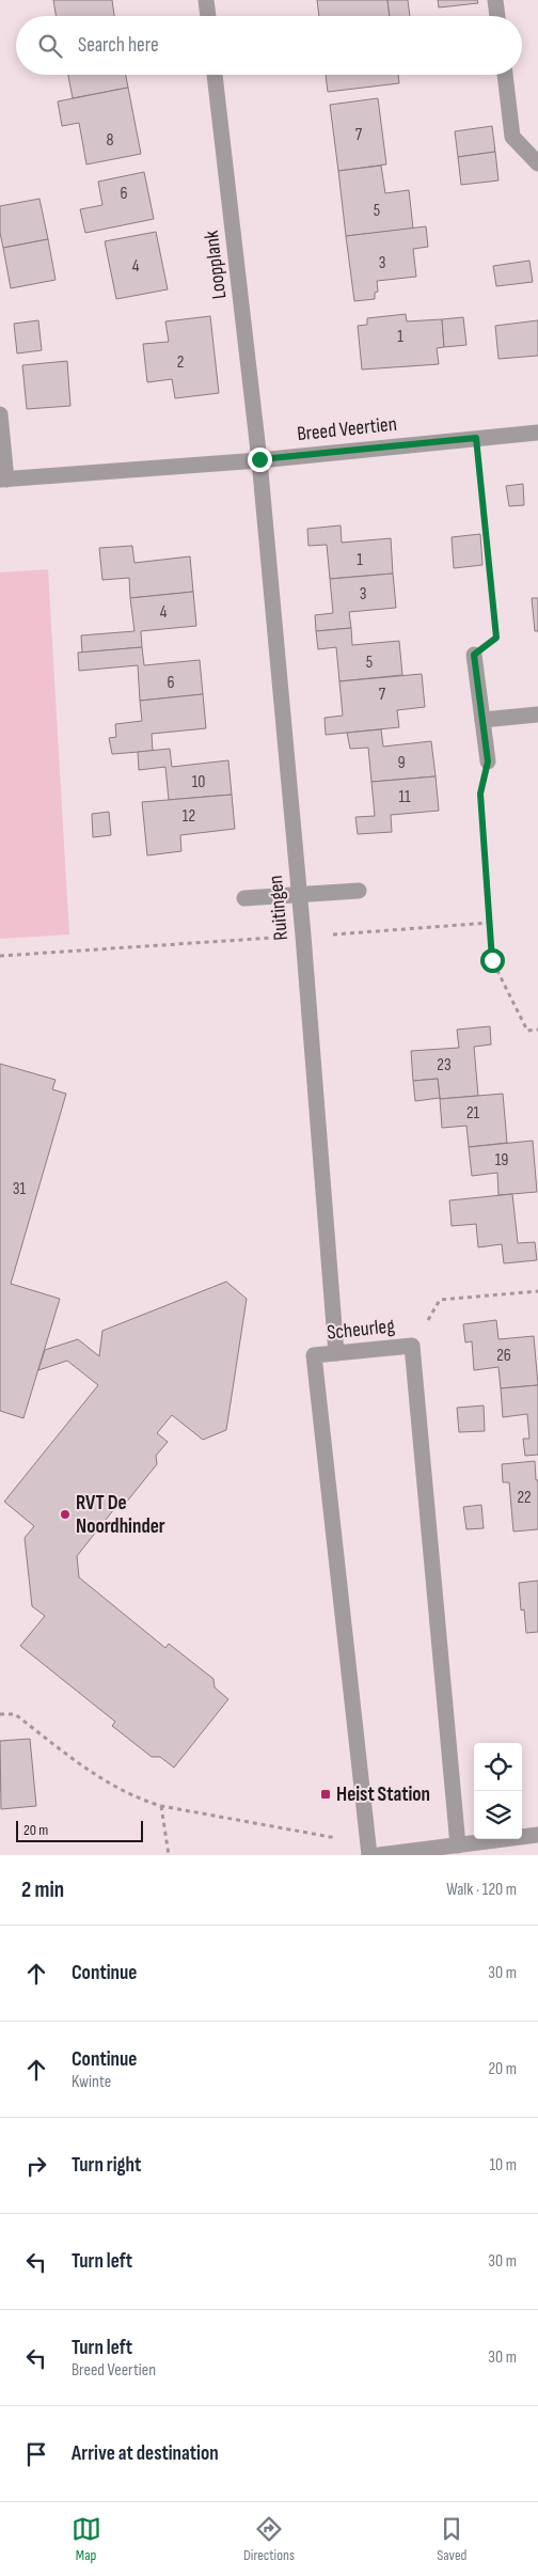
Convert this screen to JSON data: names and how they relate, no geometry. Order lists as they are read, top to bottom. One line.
{"streets":{"street":["Loopplank","Breed Veertien","Ruitingen","Scheurleg"]},"crossings":[["Loopplank","Breed Veertien"],["Loopplank","Ruitingen"],["Breed Veertien","Ruitingen"],["Ruitingen","Scheurleg"]],"places":{"other":["RVT De Noordhinder"],"transit":["Heist Station"]},"house_numbers":["7","8","6","5","3","4","1","2","1","3","4","5","6","7","9","10","11","12","23","21","19","31","26","22"],"scale_bar":"20 m","page":{"search":"Search here","scale":"20 m","heading":["2 min","Walk · 120 m"],"list":[["Continue","30 m"],["Continue","Kwinte","20 m"],["Turn right","10 m"],["Turn left","30 m"],["Turn left","Breed Veertien","30 m"],"Arrive at destination"],"nav":["Map","Directions","Saved"]}}
